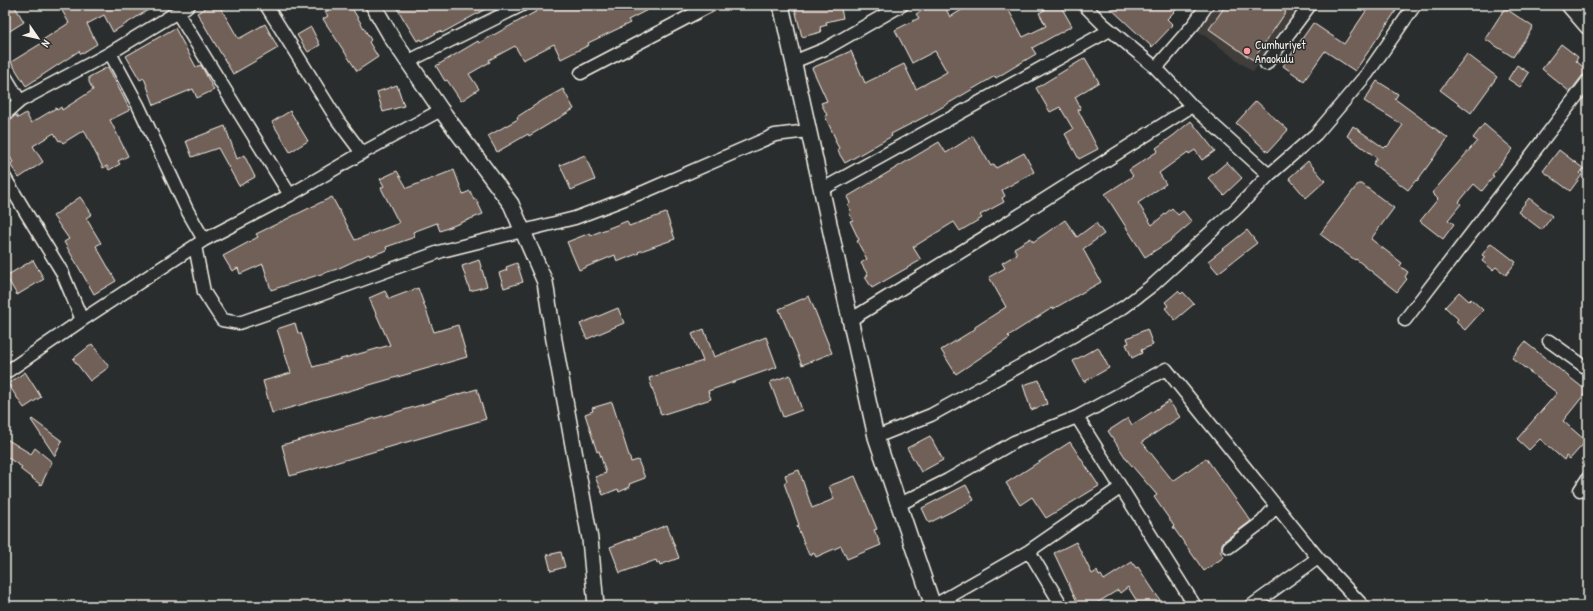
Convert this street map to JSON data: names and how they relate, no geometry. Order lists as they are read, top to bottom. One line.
{"places":["Cumhuriyet Anaokulu"],"north":"bottom right"}
